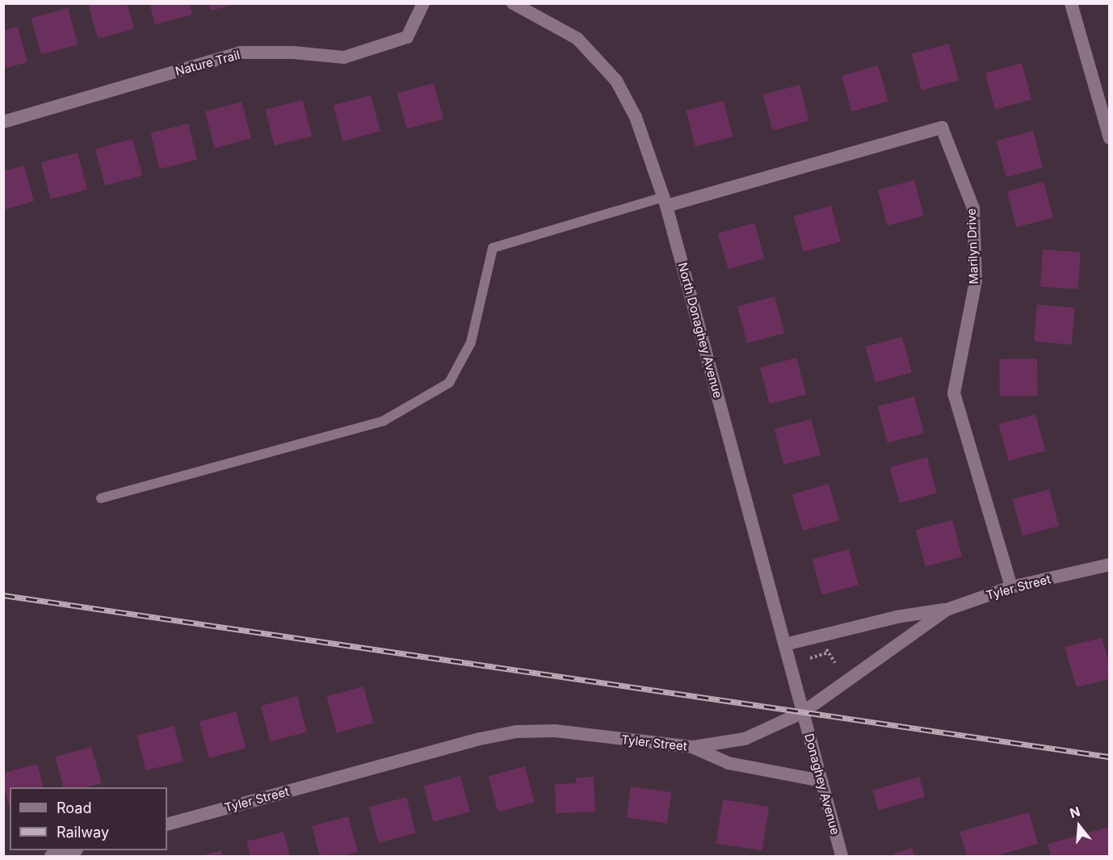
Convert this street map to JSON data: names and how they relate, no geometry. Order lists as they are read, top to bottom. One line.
{"streets":{"street":["Nature Trail","Marilyn Drive","North Donaghey Avenue","Tyler Street","Donaghey Avenue"]},"crossings":[["Marilyn Drive","North Donaghey Avenue"],["Marilyn Drive","Tyler Street"],["North Donaghey Avenue","Tyler Street"],["North Donaghey Avenue","Donaghey Avenue"],["Tyler Street","Donaghey Avenue"]],"legend":["Road","Railway"],"north":"top"}
